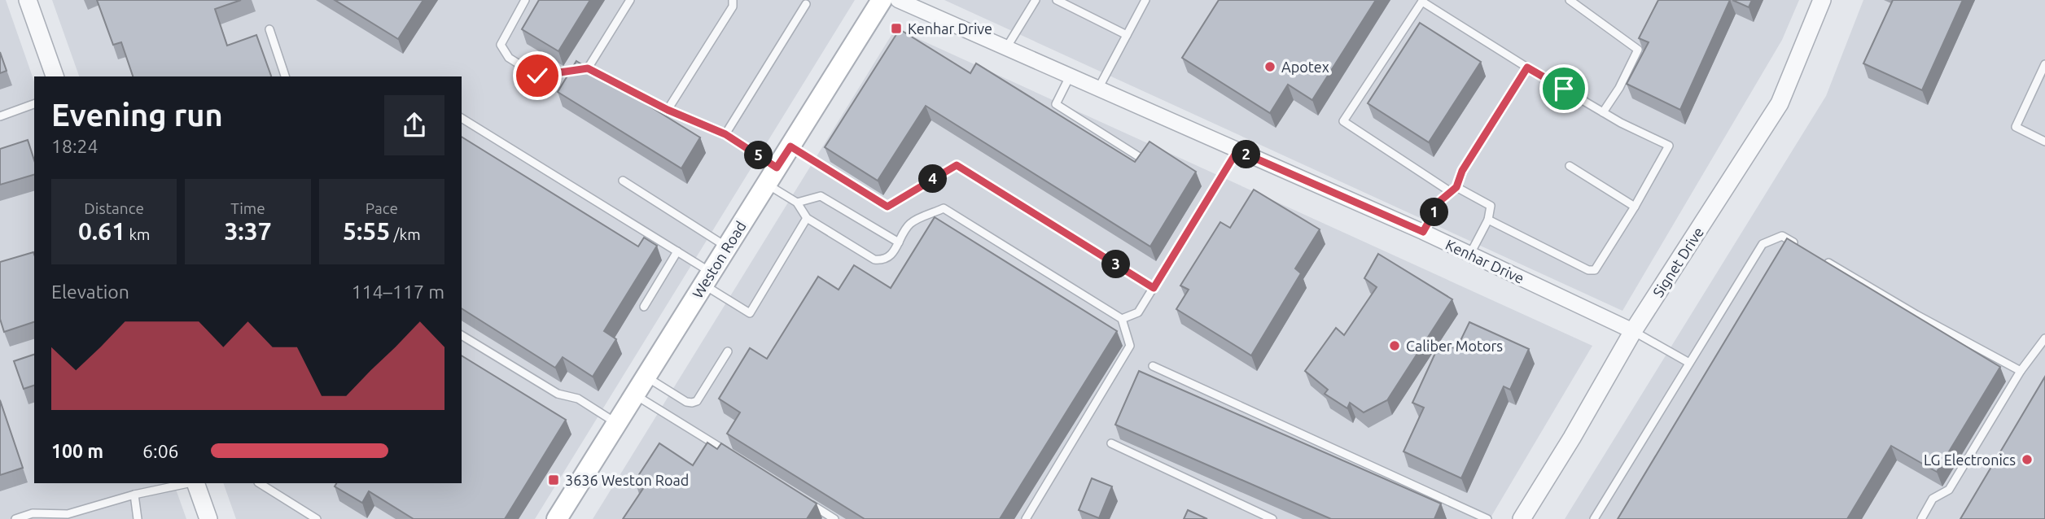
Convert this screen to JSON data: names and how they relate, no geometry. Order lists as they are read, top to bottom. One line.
{"streets":{"main road":["Weston Road"],"street":["Kenhar Drive","Signet Drive"]},"crossings":[["Kenhar Drive","Signet Drive"]],"places":{"transit":["Kenhar Drive","3636 Weston Road"],"other":["Apotex","Caliber Motors","LG Electronics"]},"page":{"heading":["Evening run","18:24"],"pins":["2","5","4","1","3"],"stats":[["Distance","0.61 km"],["Time","3:37"],["Pace","5:55 /km"]],"chart":["Elevation","114–117 m"],"list":[{"name":"100 m","note":"6:06"}]}}
